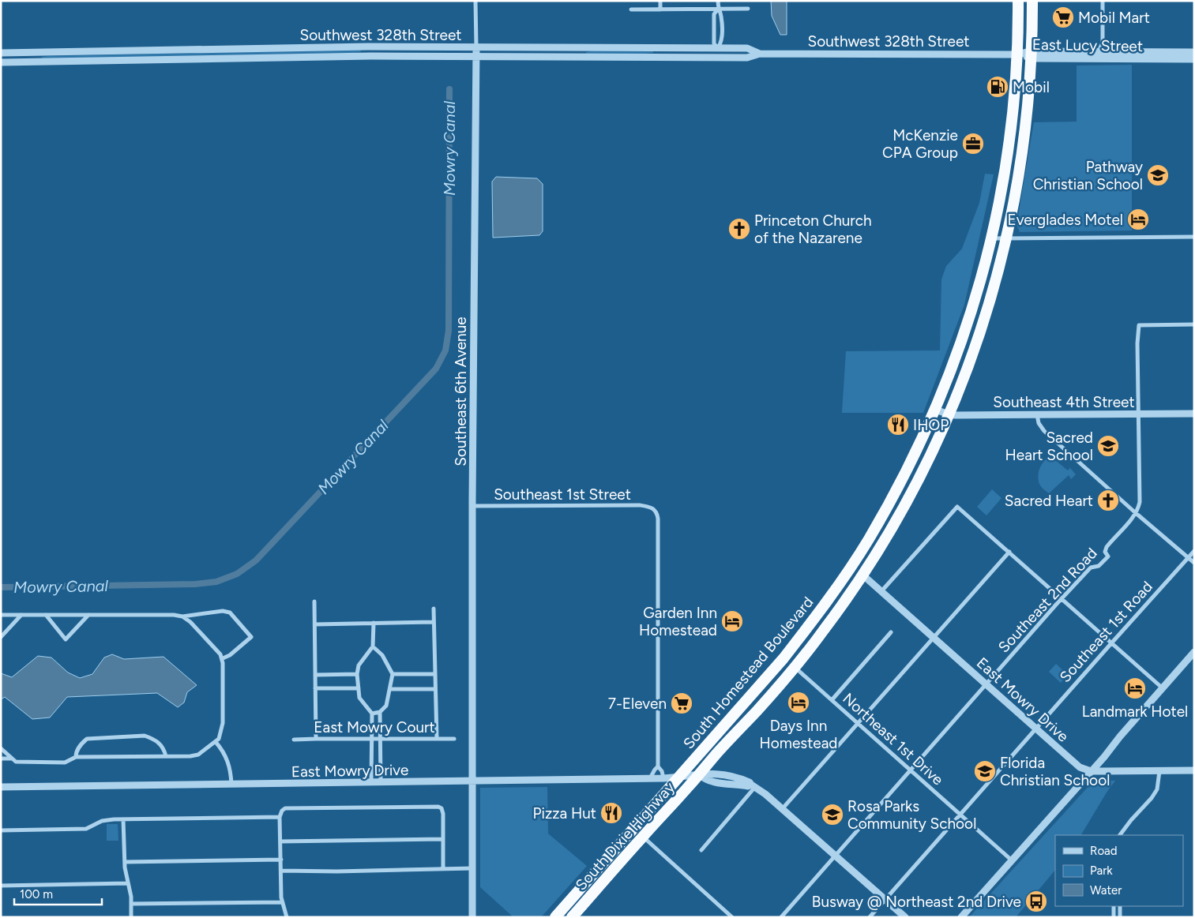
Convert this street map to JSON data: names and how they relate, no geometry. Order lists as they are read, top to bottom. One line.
{"streets":{"highway":["South Homestead Boulevard","South Dixie Highway"],"street":["Southwest 328th Street","East Lucy Street","Southeast 6th Avenue","Southeast 4th Street","Southeast 1st Street","Southeast 2nd Road","Southeast 1st Road","East Mowry Drive","East Mowry Court","Northeast 1st Drive"]},"crossings":[["Southwest 328th Street","East Lucy Street"],["Southwest 328th Street","Southeast 6th Avenue"],["Southwest 328th Street","South Homestead Boulevard"],["East Lucy Street","South Homestead Boulevard"],["Southeast 6th Avenue","Southeast 1st Street"],["Southeast 6th Avenue","East Mowry Drive"],["Southeast 4th Street","South Homestead Boulevard"],["Southeast 2nd Road","East Mowry Drive"],["Southeast 2nd Road","Northeast 1st Drive"],["Southeast 1st Road","East Mowry Drive"],["Southeast 1st Road","Northeast 1st Drive"],["South Homestead Boulevard","East Mowry Drive"],["South Homestead Boulevard","Northeast 1st Drive"],["South Homestead Boulevard","South Dixie Highway"],["East Mowry Drive","South Dixie Highway"]],"water":["Mowry Canal"],"places":{"supermarket":["Mobil Mart","7-Eleven"],"fuel station":["Mobil"],"office":["McKenzie CPA Group"],"school or university":["Pathway Christian School","Sacred Heart School","Florida Christian School","Rosa Parks Community School"],"hotel":["Everglades Motel","Garden Inn Homestead","Landmark Hotel","Days Inn Homestead"],"church":["Princeton Church of the Nazarene","Sacred Heart"],"restaurant":["IHOP","Pizza Hut"],"bus stop":["Busway @ Northeast 2nd Drive"]},"legend":["Road","Park","Water"],"scale_bar":"100 m"}
